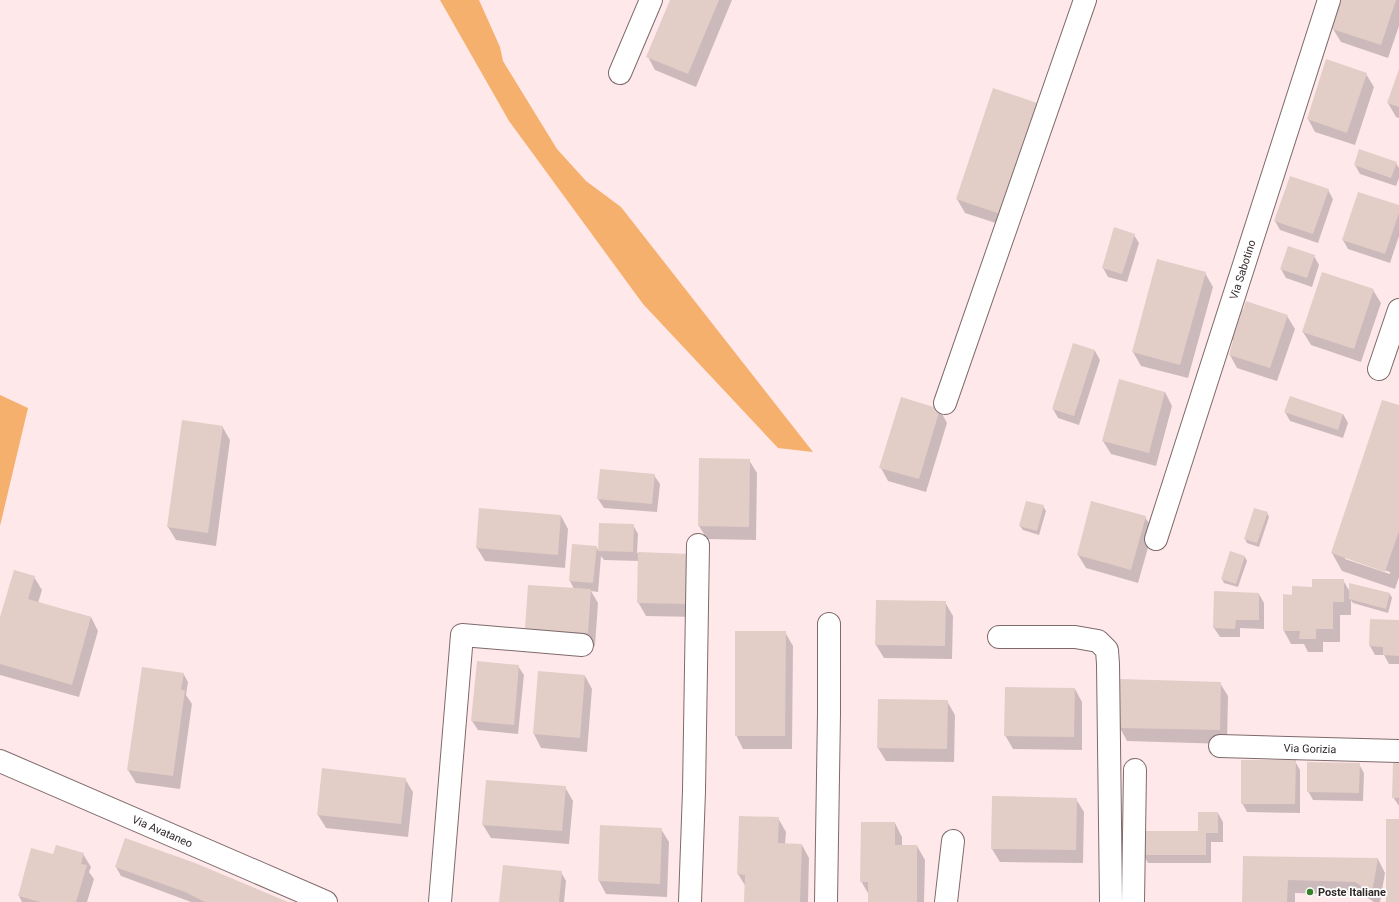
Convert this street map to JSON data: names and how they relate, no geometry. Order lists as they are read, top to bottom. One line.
{"streets":{"street":["Via Sabotino","Via Gorizia","Via Avataneo"]},"places":["Poste Italiane"]}
